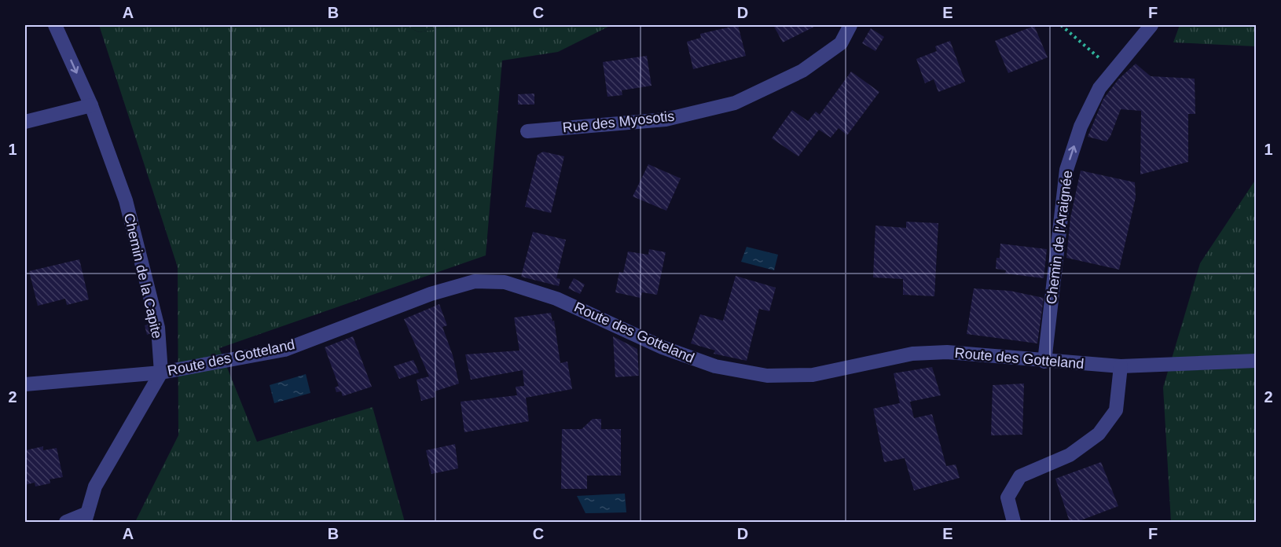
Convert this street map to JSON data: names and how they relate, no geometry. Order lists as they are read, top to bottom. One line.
{"streets":{"street":["Rue des Myosotis","Chemin de l'Araignée","Chemin de la Capite","Route des Gotteland"]},"crossings":[["Chemin de l'Araignée","Route des Gotteland"],["Chemin de la Capite","Route des Gotteland"]],"one_way":["Chemin de l'Araignée"],"grid":{"columns":["A","B","C","D","E","F"],"rows":["1","2"]}}
